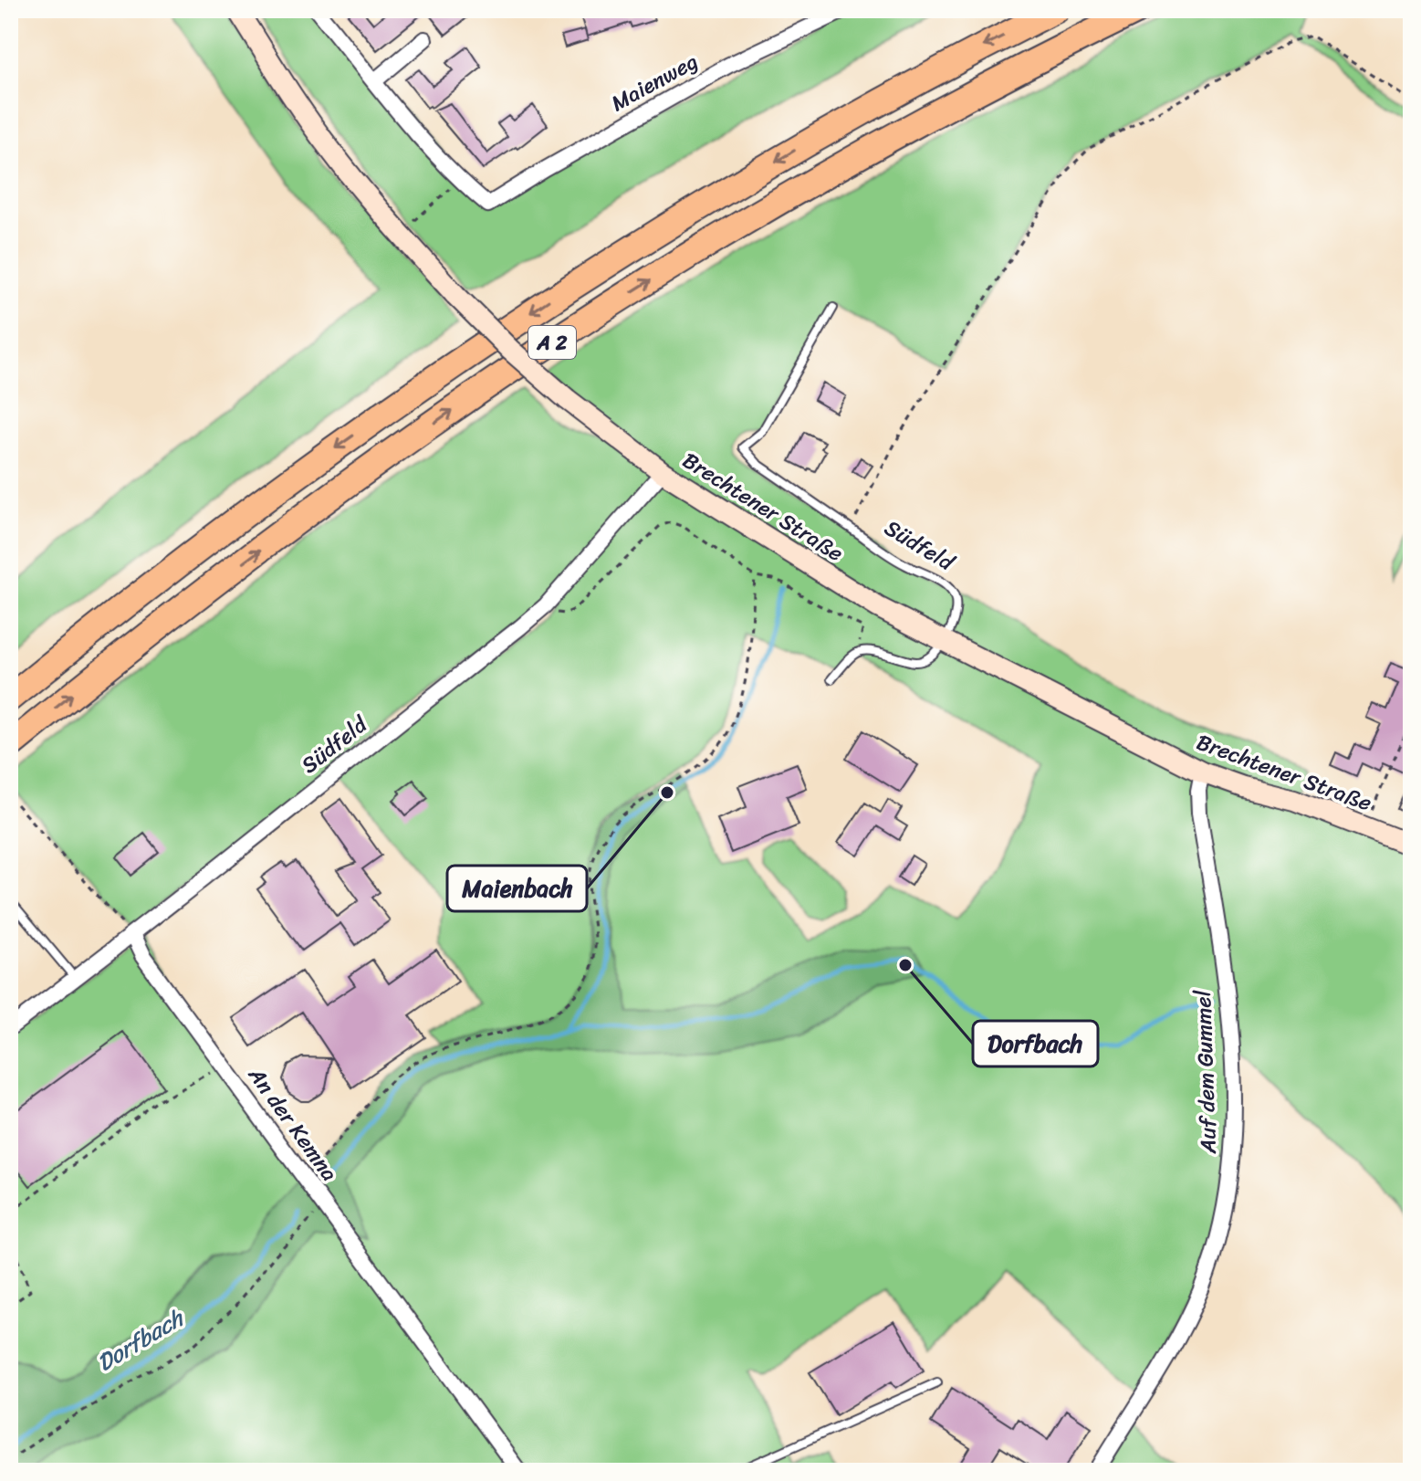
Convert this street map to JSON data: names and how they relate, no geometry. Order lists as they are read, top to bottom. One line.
{"streets":{"highway":["A 2"],"street":["Maienweg","Brechtener Straße","Südfeld","Auf dem Gummel","An der Kemna"]},"crossings":[["Brechtener Straße","Südfeld"],["Brechtener Straße","Auf dem Gummel"],["Südfeld","An der Kemna"]],"water":["Dorfbach"],"places":["Maienbach","Dorfbach"]}
